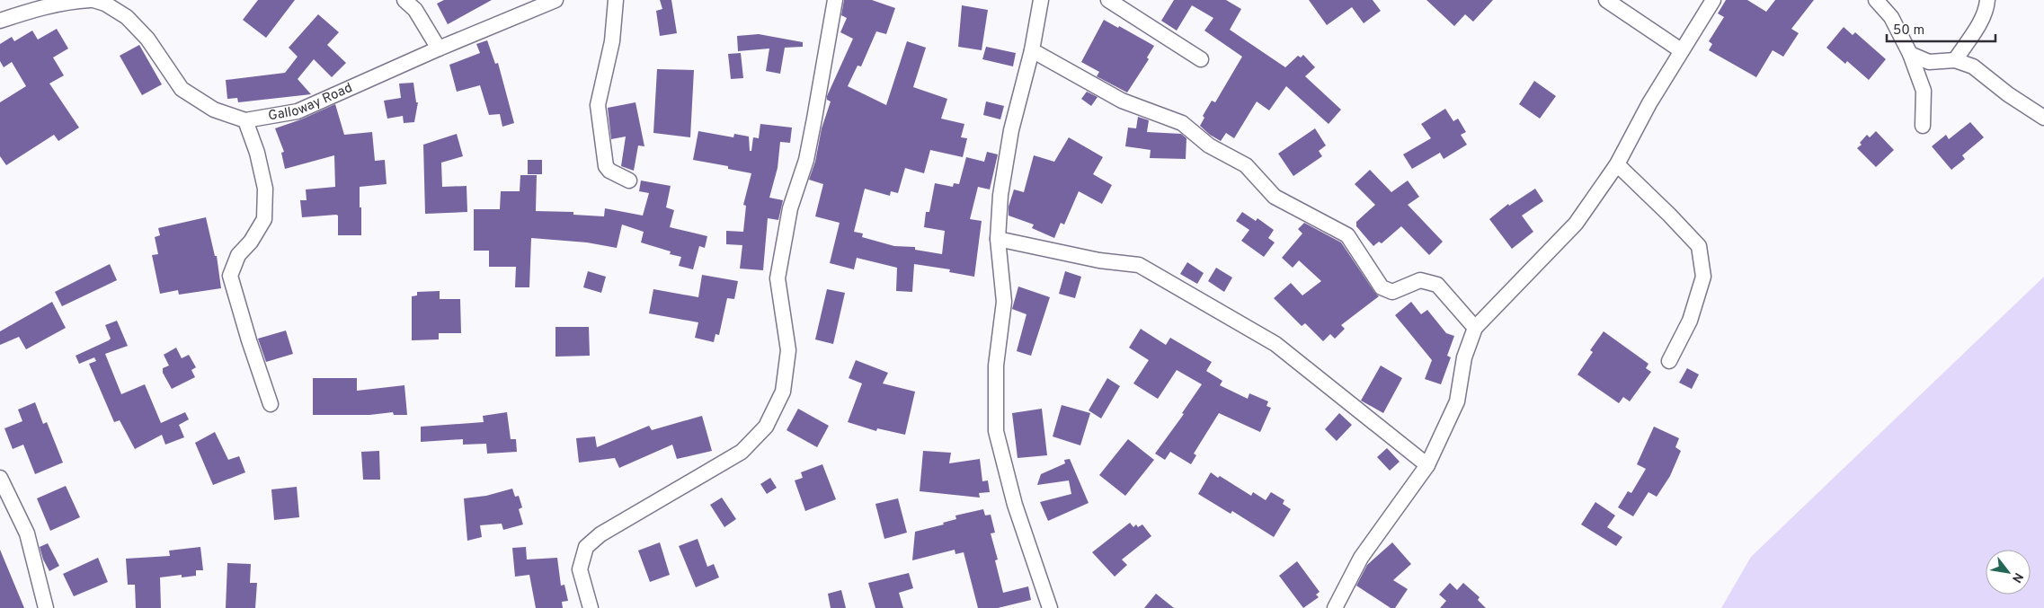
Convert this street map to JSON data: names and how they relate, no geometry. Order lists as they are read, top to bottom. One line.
{"streets":{"street":["Galloway Road"]},"scale_bar":"50 m","north":"bottom right"}
